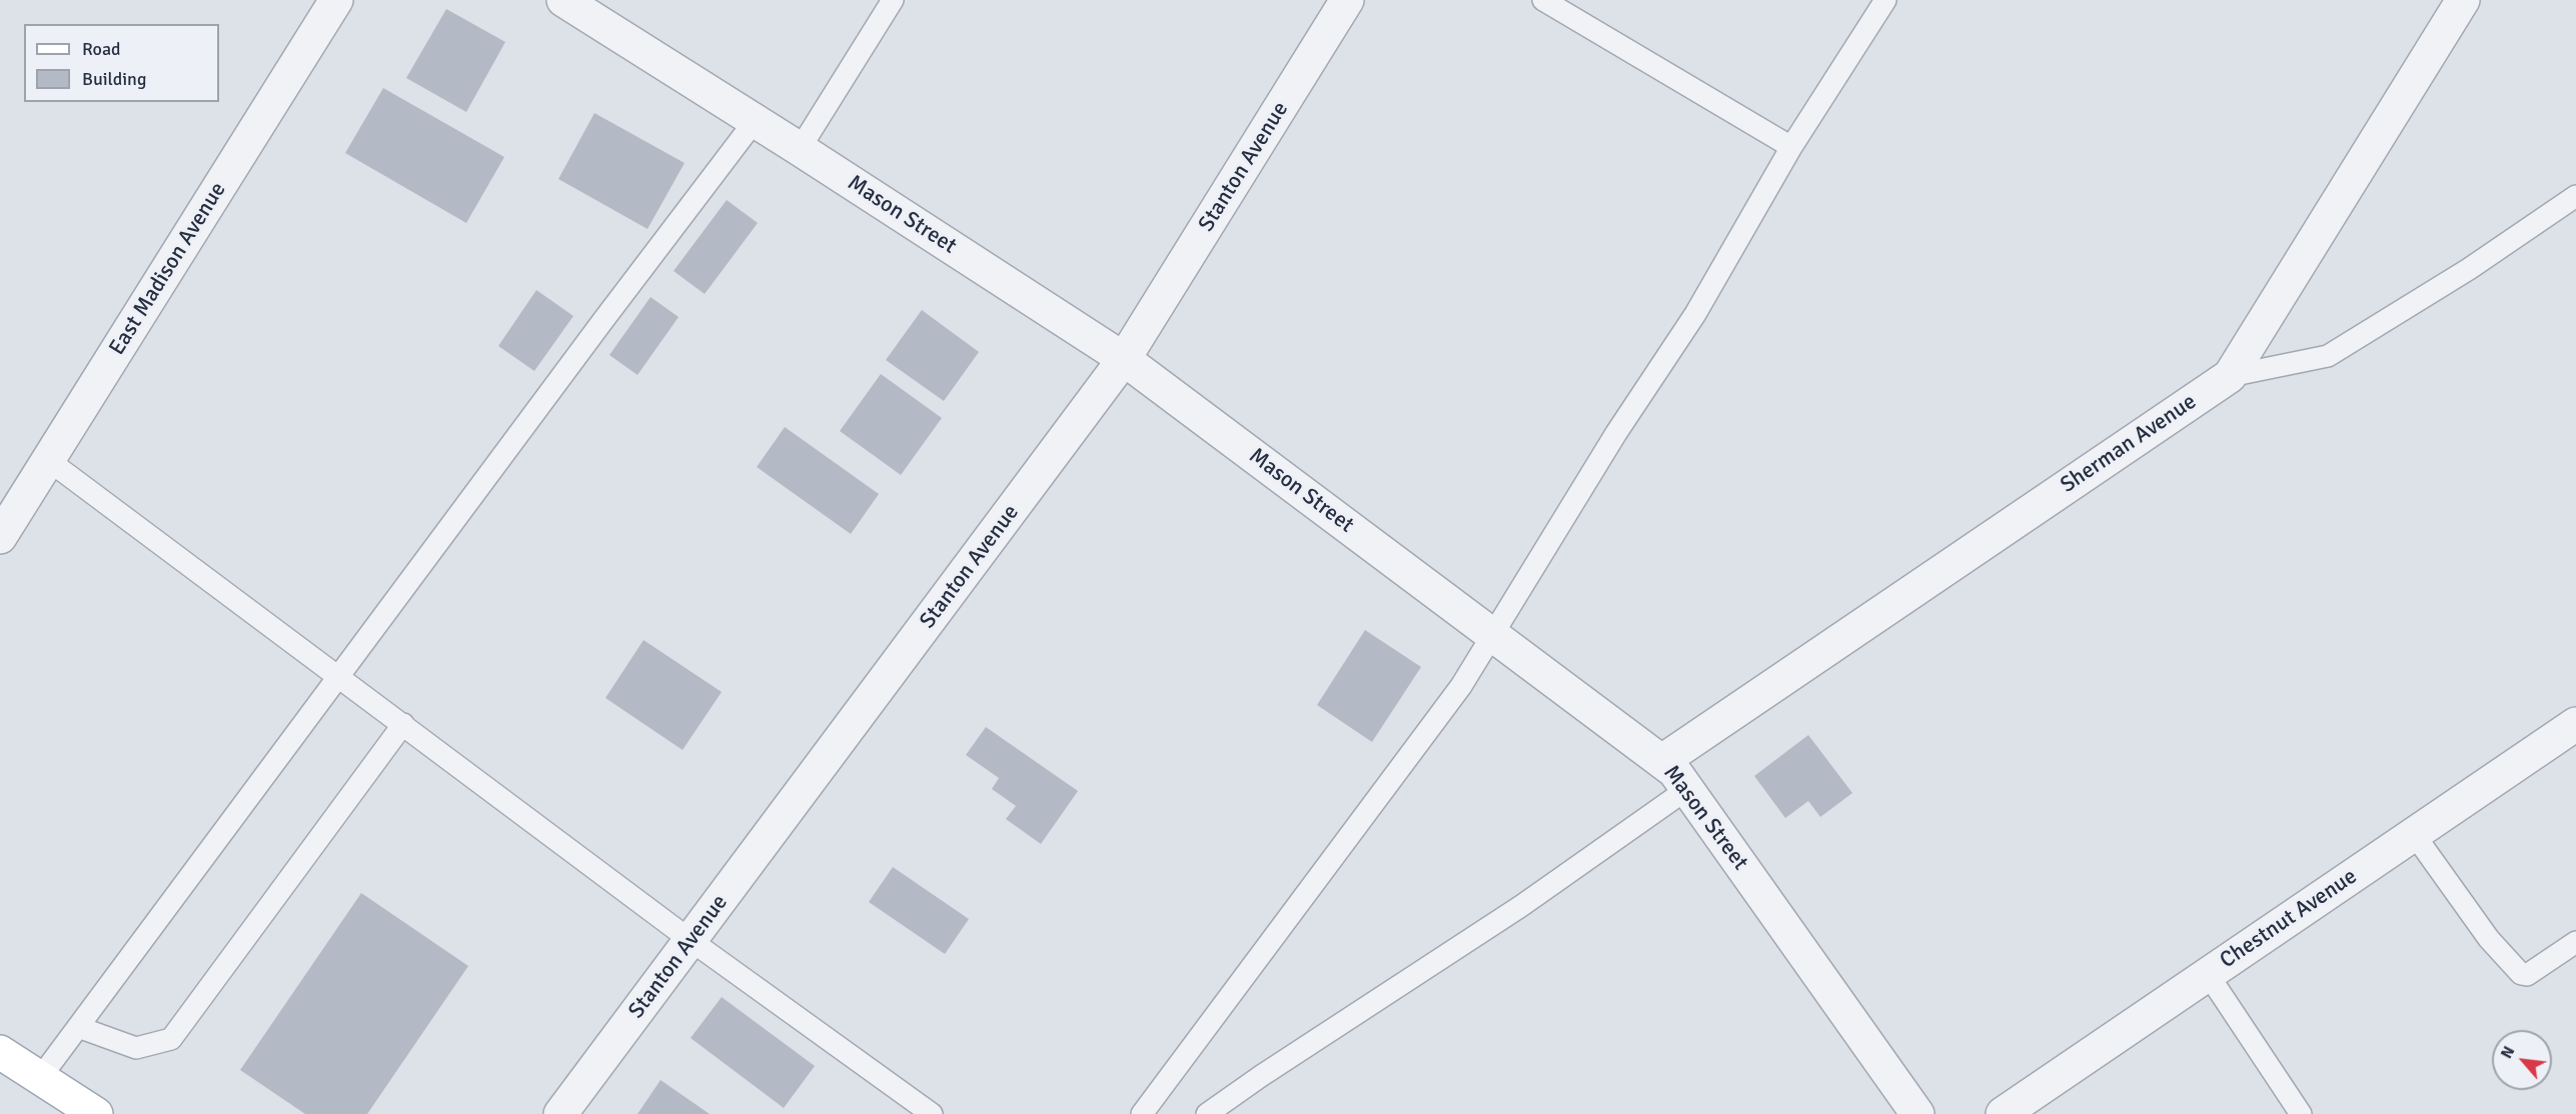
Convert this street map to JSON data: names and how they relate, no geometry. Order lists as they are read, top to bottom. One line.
{"streets":{"street":["Stanton Avenue","Mason Street","East Madison Avenue","Sherman Avenue","Chestnut Avenue"]},"crossings":[["Stanton Avenue","Mason Street"],["Mason Street","Sherman Avenue"]],"legend":["Road","Building"],"north":"top left"}
